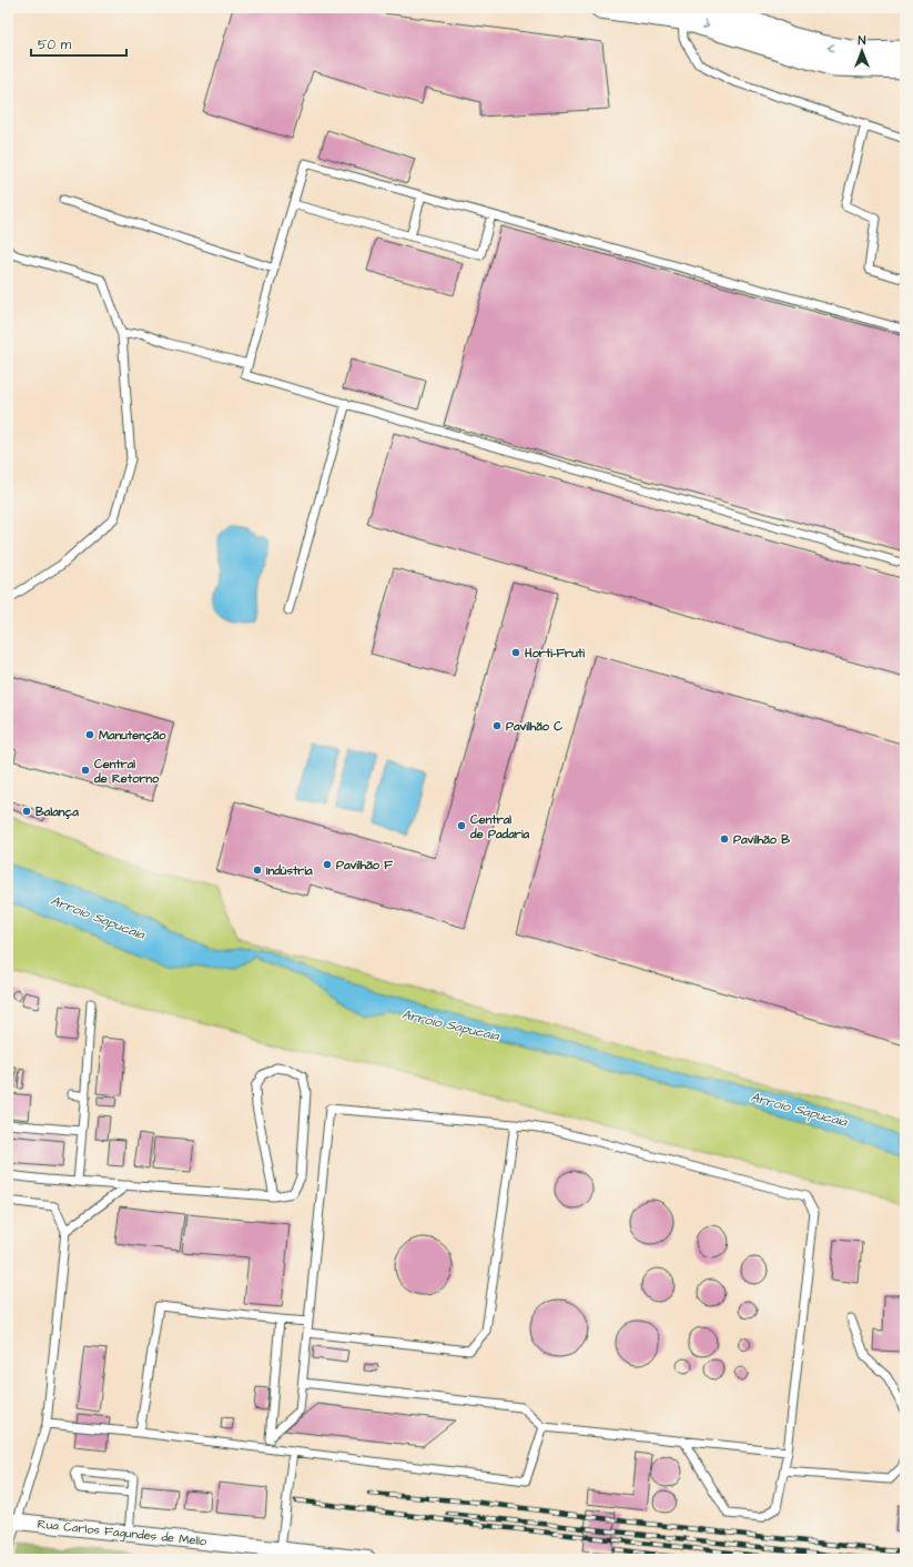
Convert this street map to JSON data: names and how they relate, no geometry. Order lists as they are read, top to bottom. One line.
{"streets":{"street":["Rua Carlos Fagundes de Mello"]},"water":["Arroio Sapucaia"],"places":["Horti-Fruti","Pavilhão C","Manutenção","Central de Retorno","Balança","Central de Padaria","Pavilhão B","Pavilhão F","Indústria"],"scale_bar":"50 m","north":"top"}
